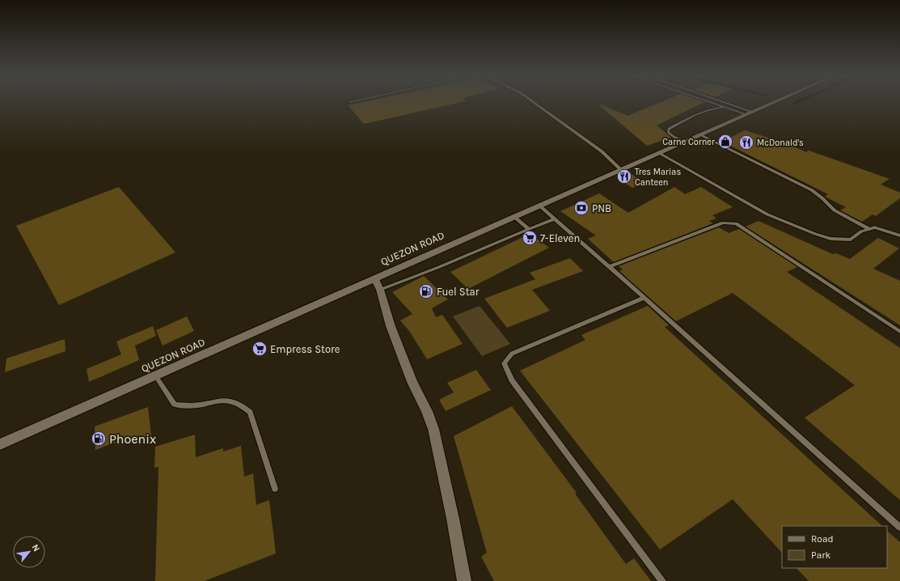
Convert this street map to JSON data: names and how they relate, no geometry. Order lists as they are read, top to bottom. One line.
{"streets":{"main road":["QUEZON ROAD"]},"places":{"shop":["Carne Corner"],"restaurant":["McDonald's","Tres Marias Canteen"],"bank":["PNB"],"supermarket":["7-Eleven","Empress Store"],"fuel station":["Fuel Star","Phoenix"]},"legend":["Road","Park"],"north":"top right"}
